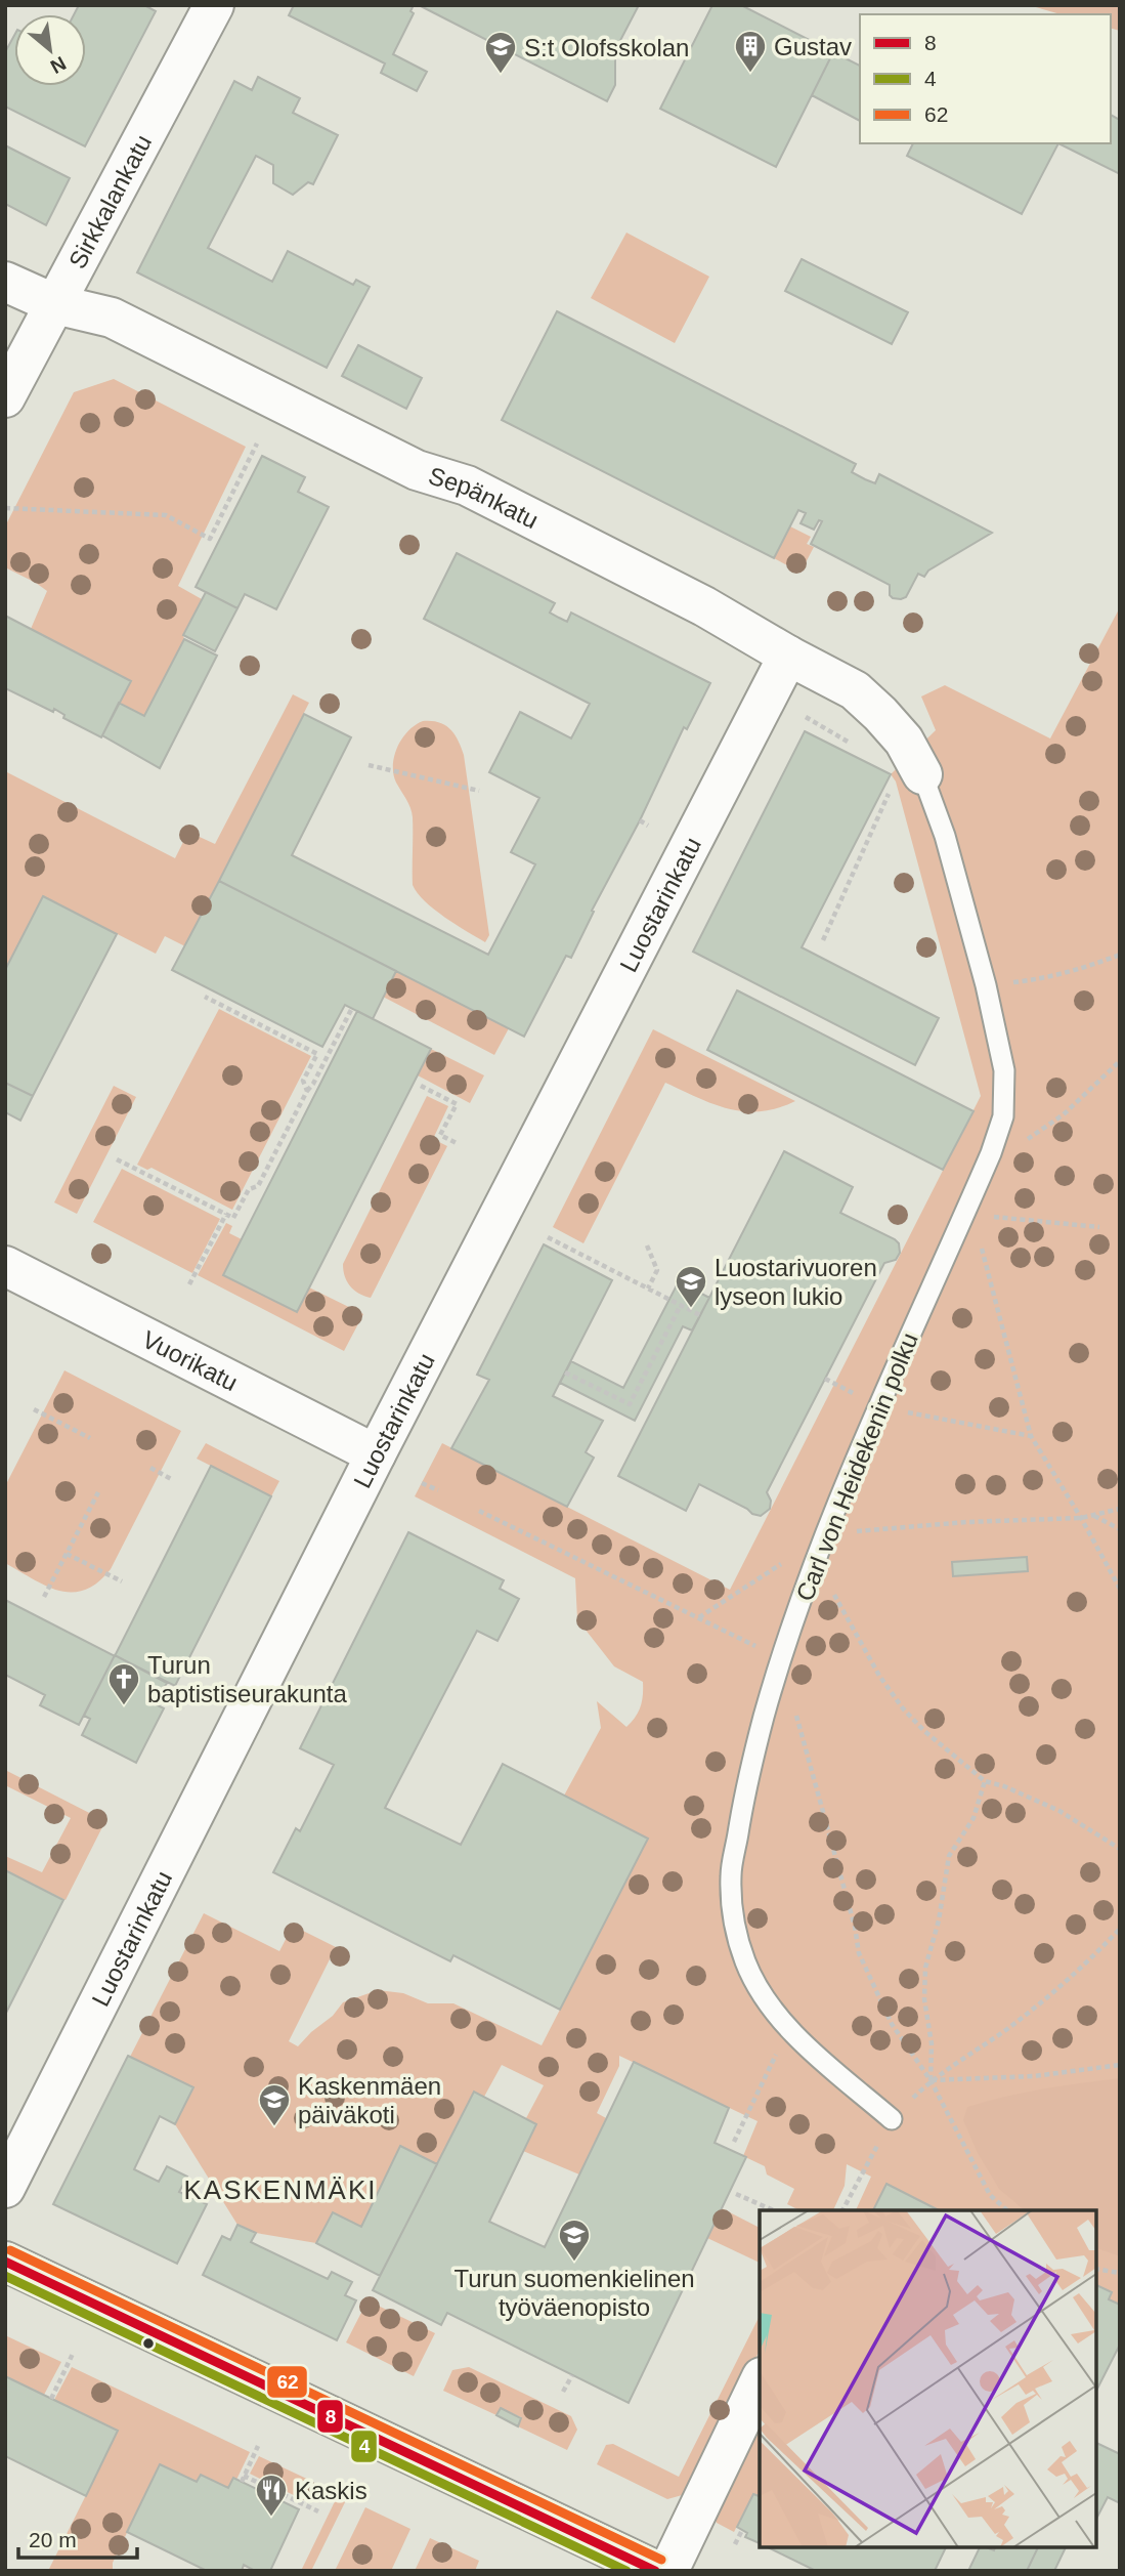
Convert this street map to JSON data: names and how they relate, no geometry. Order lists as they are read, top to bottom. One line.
{"streets":{"street":["Sirkkalankatu","Sepänkatu","Luostarinkatu","Vuorikatu"],"lane":["Carl von Heidekenin polku"]},"crossings":[["Sirkkalankatu","Sepänkatu"],["Sepänkatu","Luostarinkatu"],["Sepänkatu","Carl von Heidekenin polku"],["Luostarinkatu","Vuorikatu"]],"districts":["KASKENMÄKI"],"places":{"building":["Gustav"],"school or university":["S:t Olofsskolan","Luostarivuoren lyseon lukio","Kaskenmäen päiväkoti","Turun suomenkielinen työväenopisto"],"church":["Turun baptistiseurakunta"],"restaurant":["Kaskis"]},"lines":["transit line 62","transit line 8","transit line 4"],"legend":["8","4","62"],"scale_bar":"20 m","north":"bottom right"}
